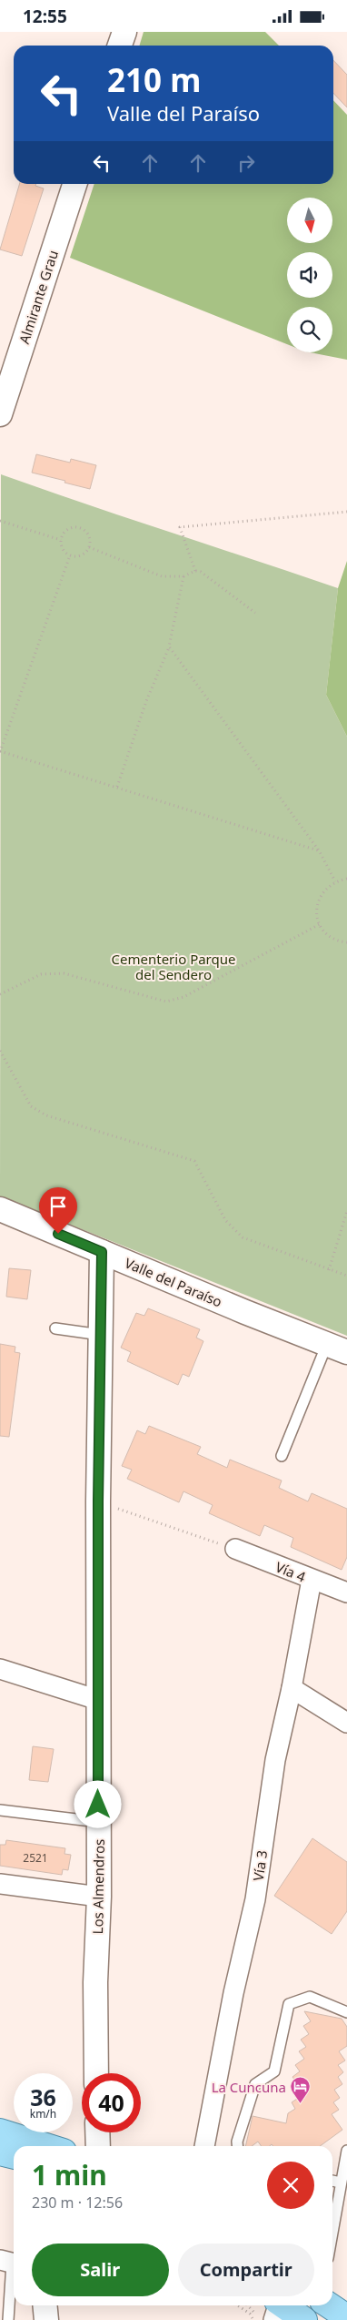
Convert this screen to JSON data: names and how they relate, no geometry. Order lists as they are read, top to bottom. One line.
{"streets":{"street":["Almirante Grau","Valle del Paraíso","Vía 4","Vía 3","Los Almendros"]},"crossings":[["Valle del Paraíso","Los Almendros"],["Vía 4","Vía 3"]],"parks":["Cementerio Parque del Sendero"],"places":{"hotel":["La Cuncuna"]},"house_numbers":["2521"],"north":"bottom","page":{"status":"12:55","turn":["210 m","Valle del Paraíso"],"speed":"36 km/h","limit":"40","heading":["1 min","230 m · 12:56"],"buttons":["Salir","Compartir"]}}
